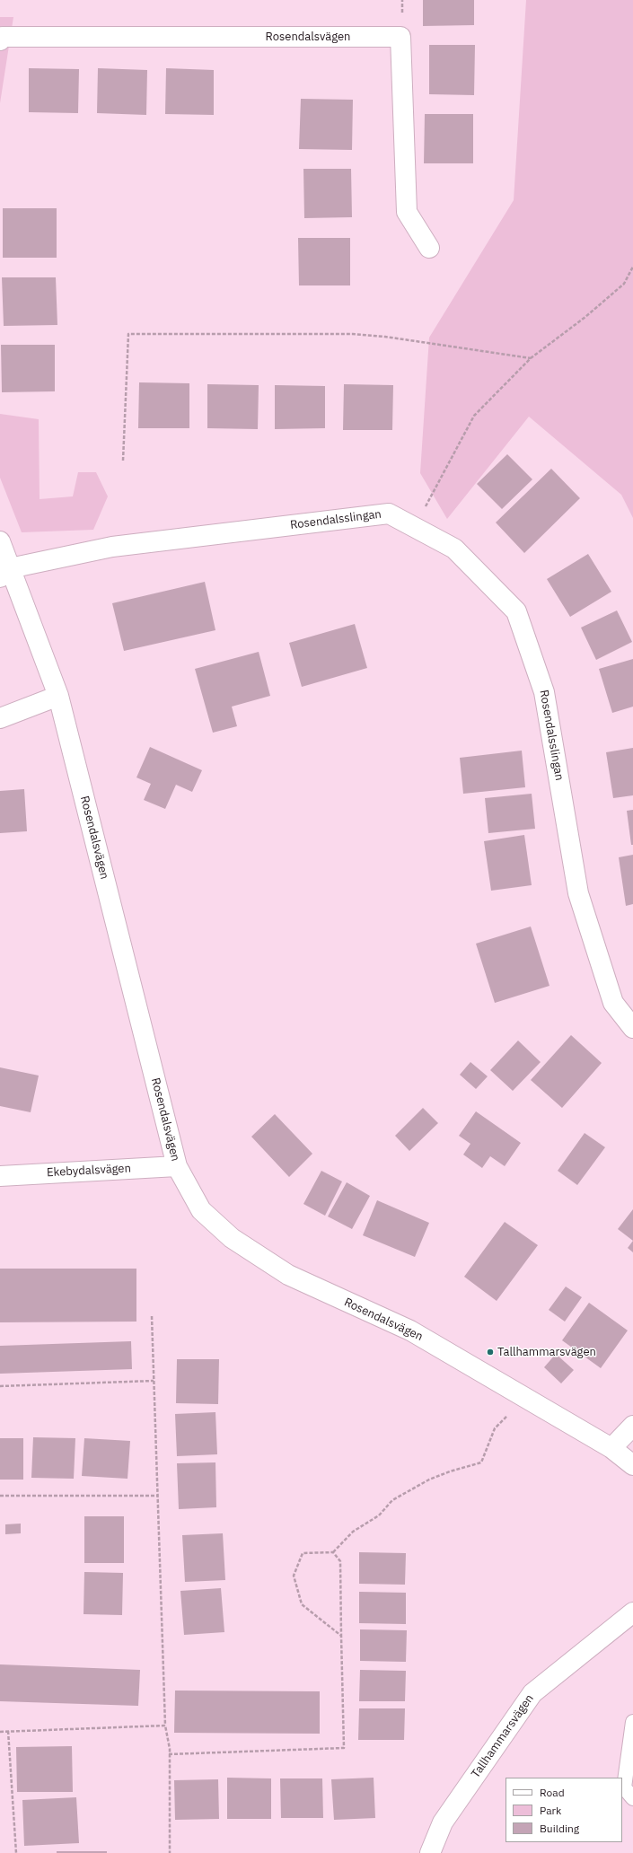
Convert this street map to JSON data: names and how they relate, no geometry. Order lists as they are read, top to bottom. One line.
{"streets":{"street":["Rosendalsvägen","Rosendalsslingan","Ekebydalsvägen","Tallhammarsvägen"]},"crossings":[["Rosendalsvägen","Rosendalsslingan"],["Rosendalsvägen","Ekebydalsvägen"]],"places":["Tallhammarsvägen"],"legend":["Road","Park","Building"]}
